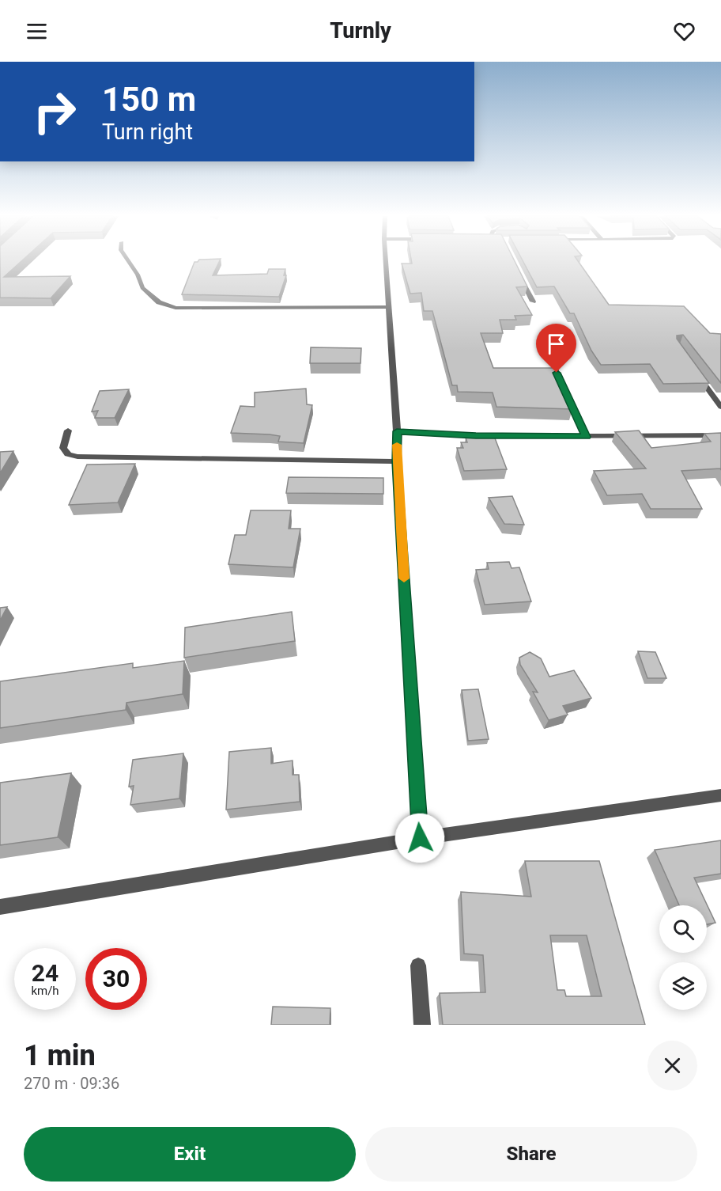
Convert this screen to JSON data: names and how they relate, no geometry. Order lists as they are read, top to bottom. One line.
{"page":{"header":"Turnly","turn":["150 m","Turn right"],"speed":"24 km/h","limit":"30","heading":["1 min","270 m · 09:36"],"buttons":["Exit","Share"]}}
